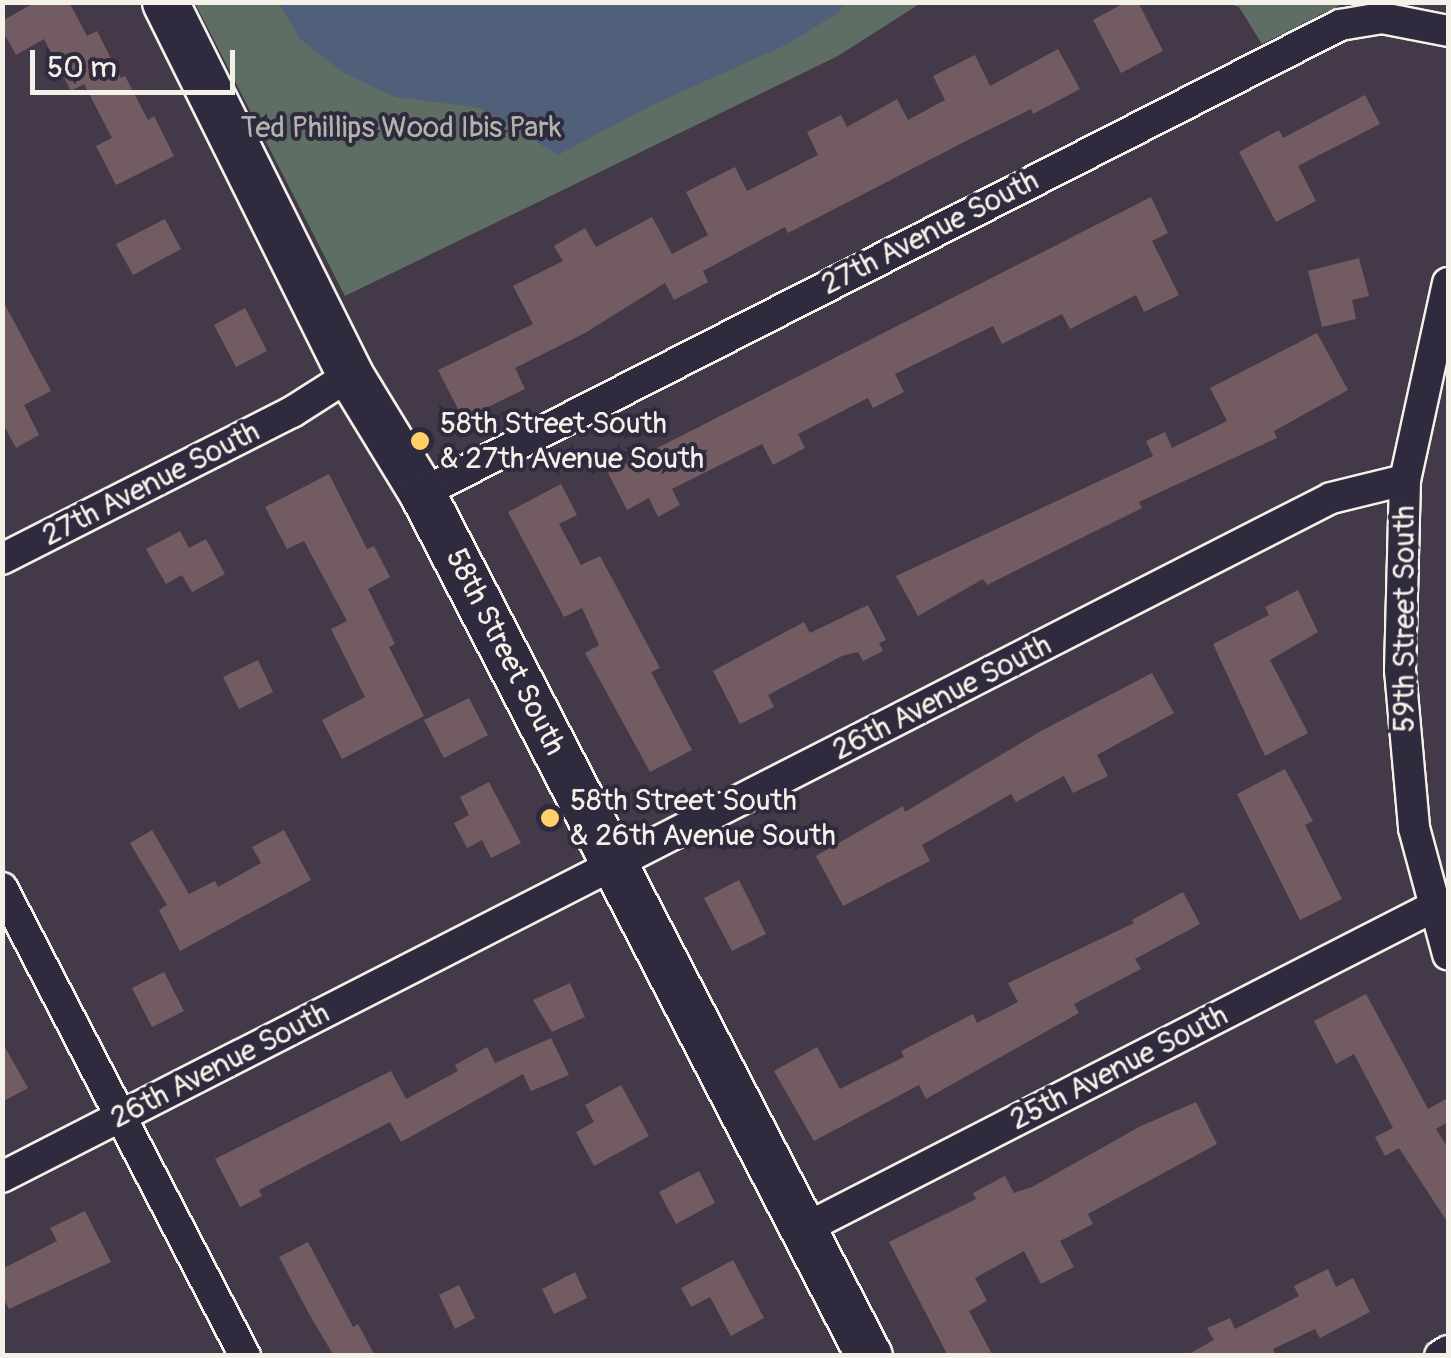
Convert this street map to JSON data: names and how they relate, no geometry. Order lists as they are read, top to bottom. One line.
{"streets":{"street":["27th Avenue South","59th Street South","58th Street South","26th Avenue South","25th Avenue South"]},"crossings":[["27th Avenue South","58th Street South"],["59th Street South","26th Avenue South"],["59th Street South","25th Avenue South"],["58th Street South","26th Avenue South"],["58th Street South","25th Avenue South"]],"parks":["Ted Phillips Wood Ibis Park"],"places":["58th Street South & 27th Avenue South","58th Street South & 26th Avenue South"],"scale_bar":"50 m"}
